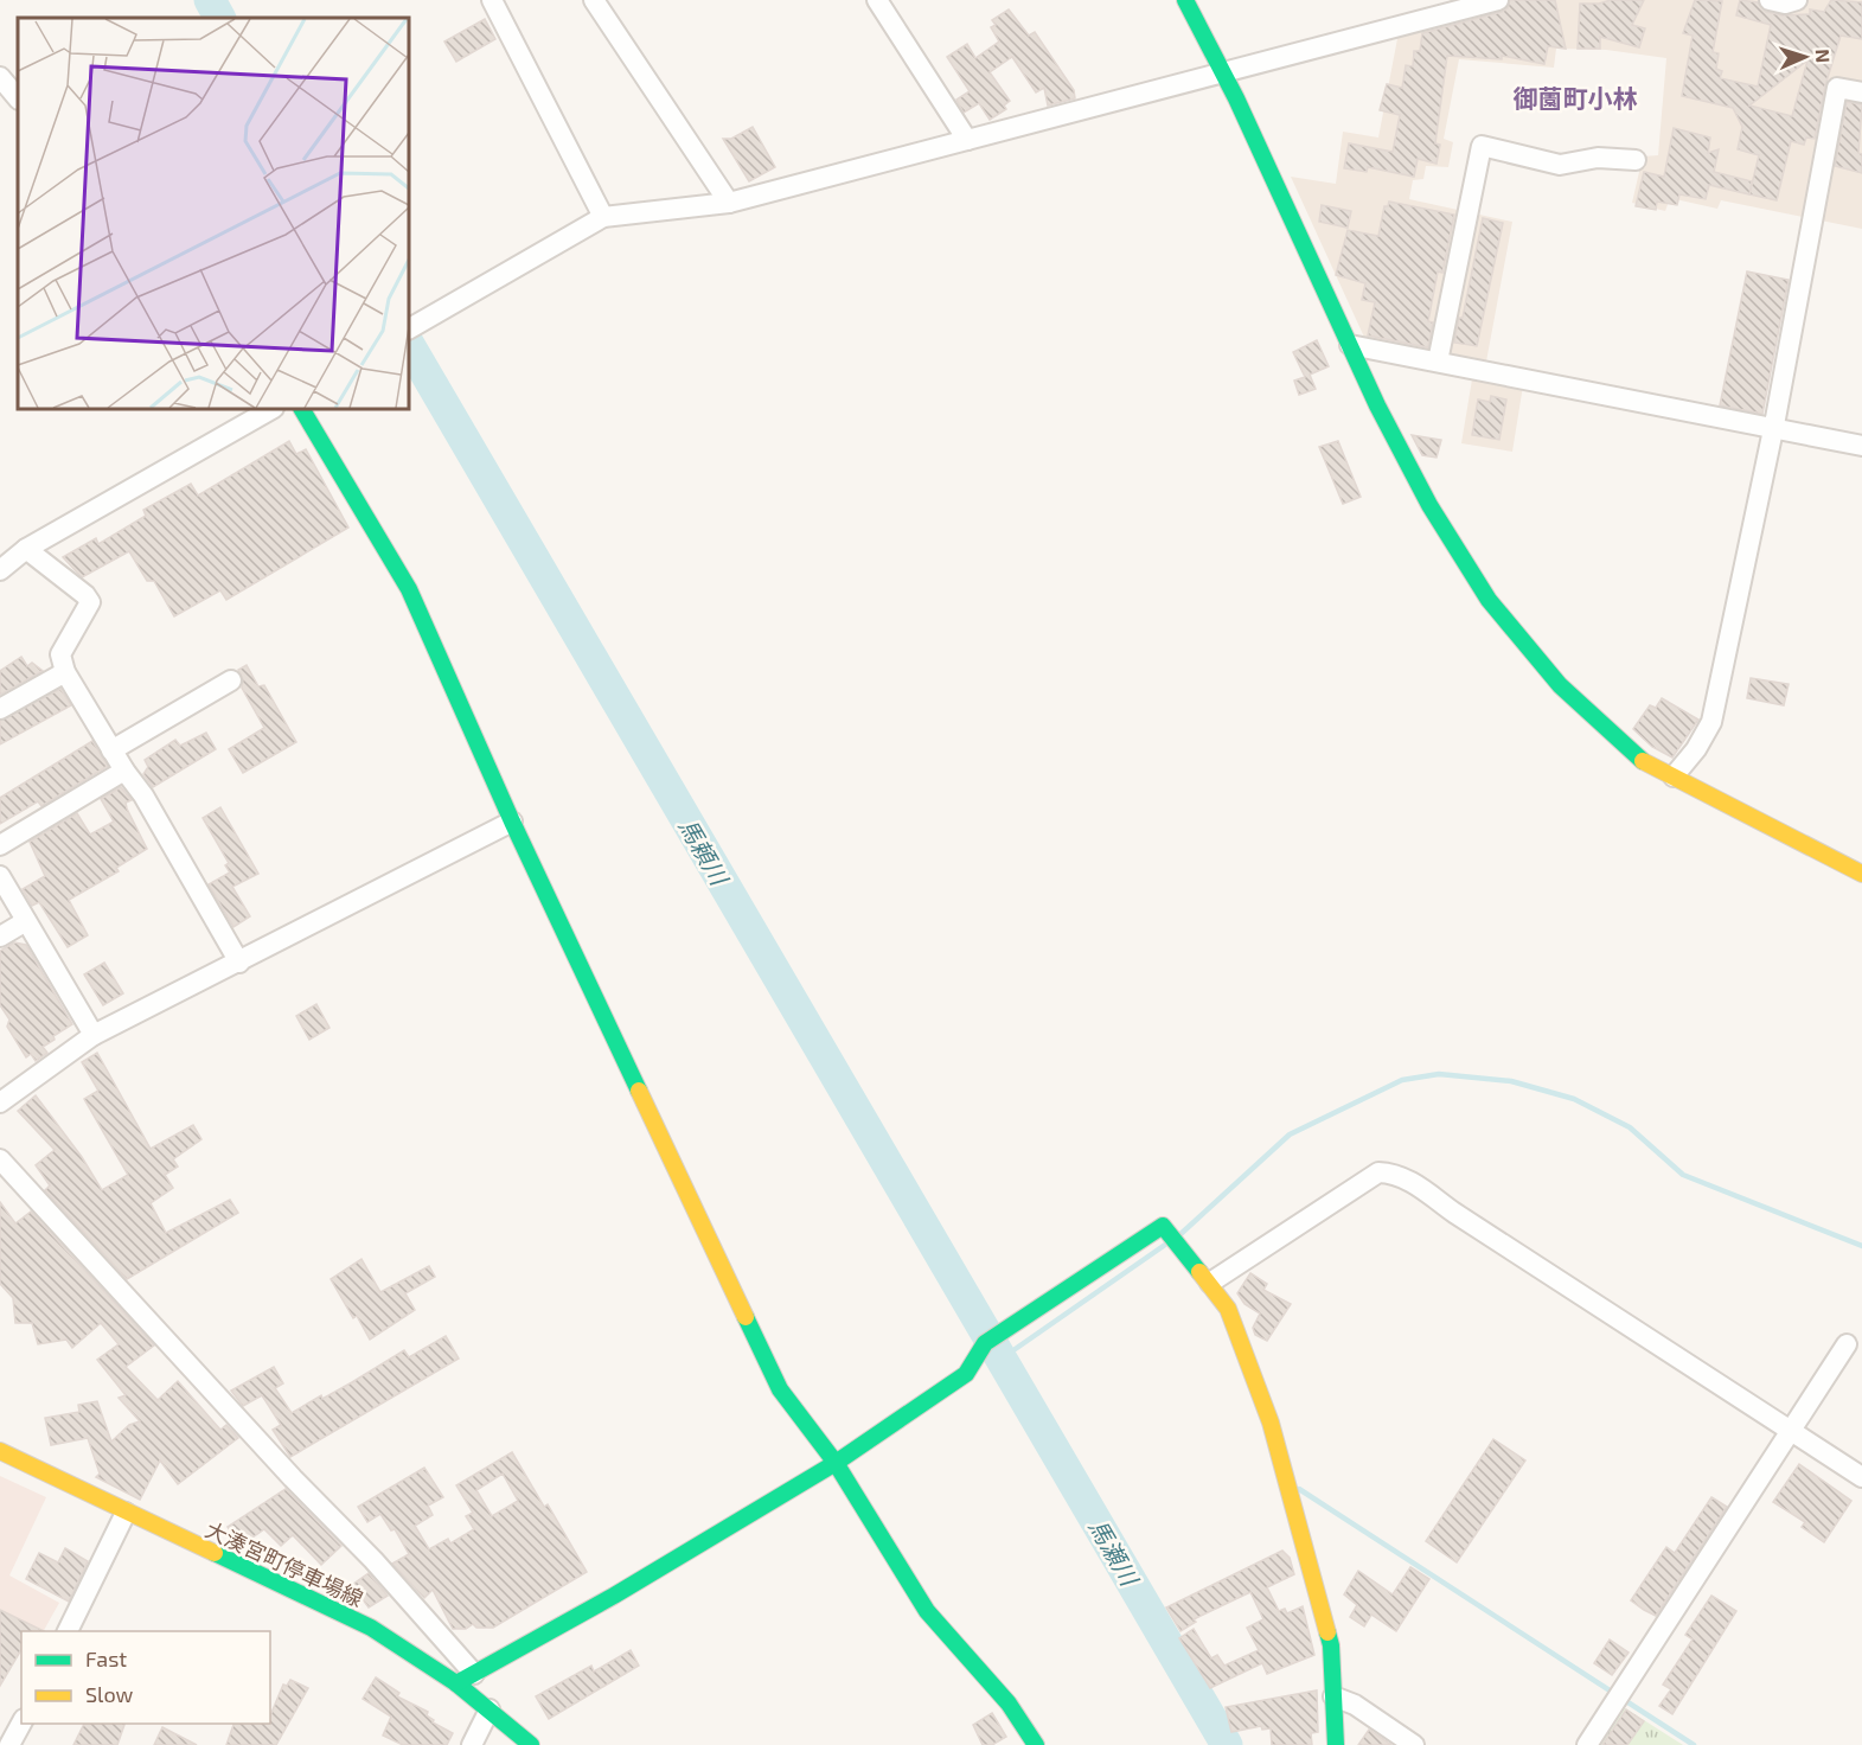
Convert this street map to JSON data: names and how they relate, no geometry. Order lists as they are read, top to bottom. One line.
{"streets":{"street":["大湊宮町停車場線"]},"districts":["御薗町小林"],"water":["馬頼川","馬瀬川"],"legend":["Fast","Slow"],"north":"right"}
